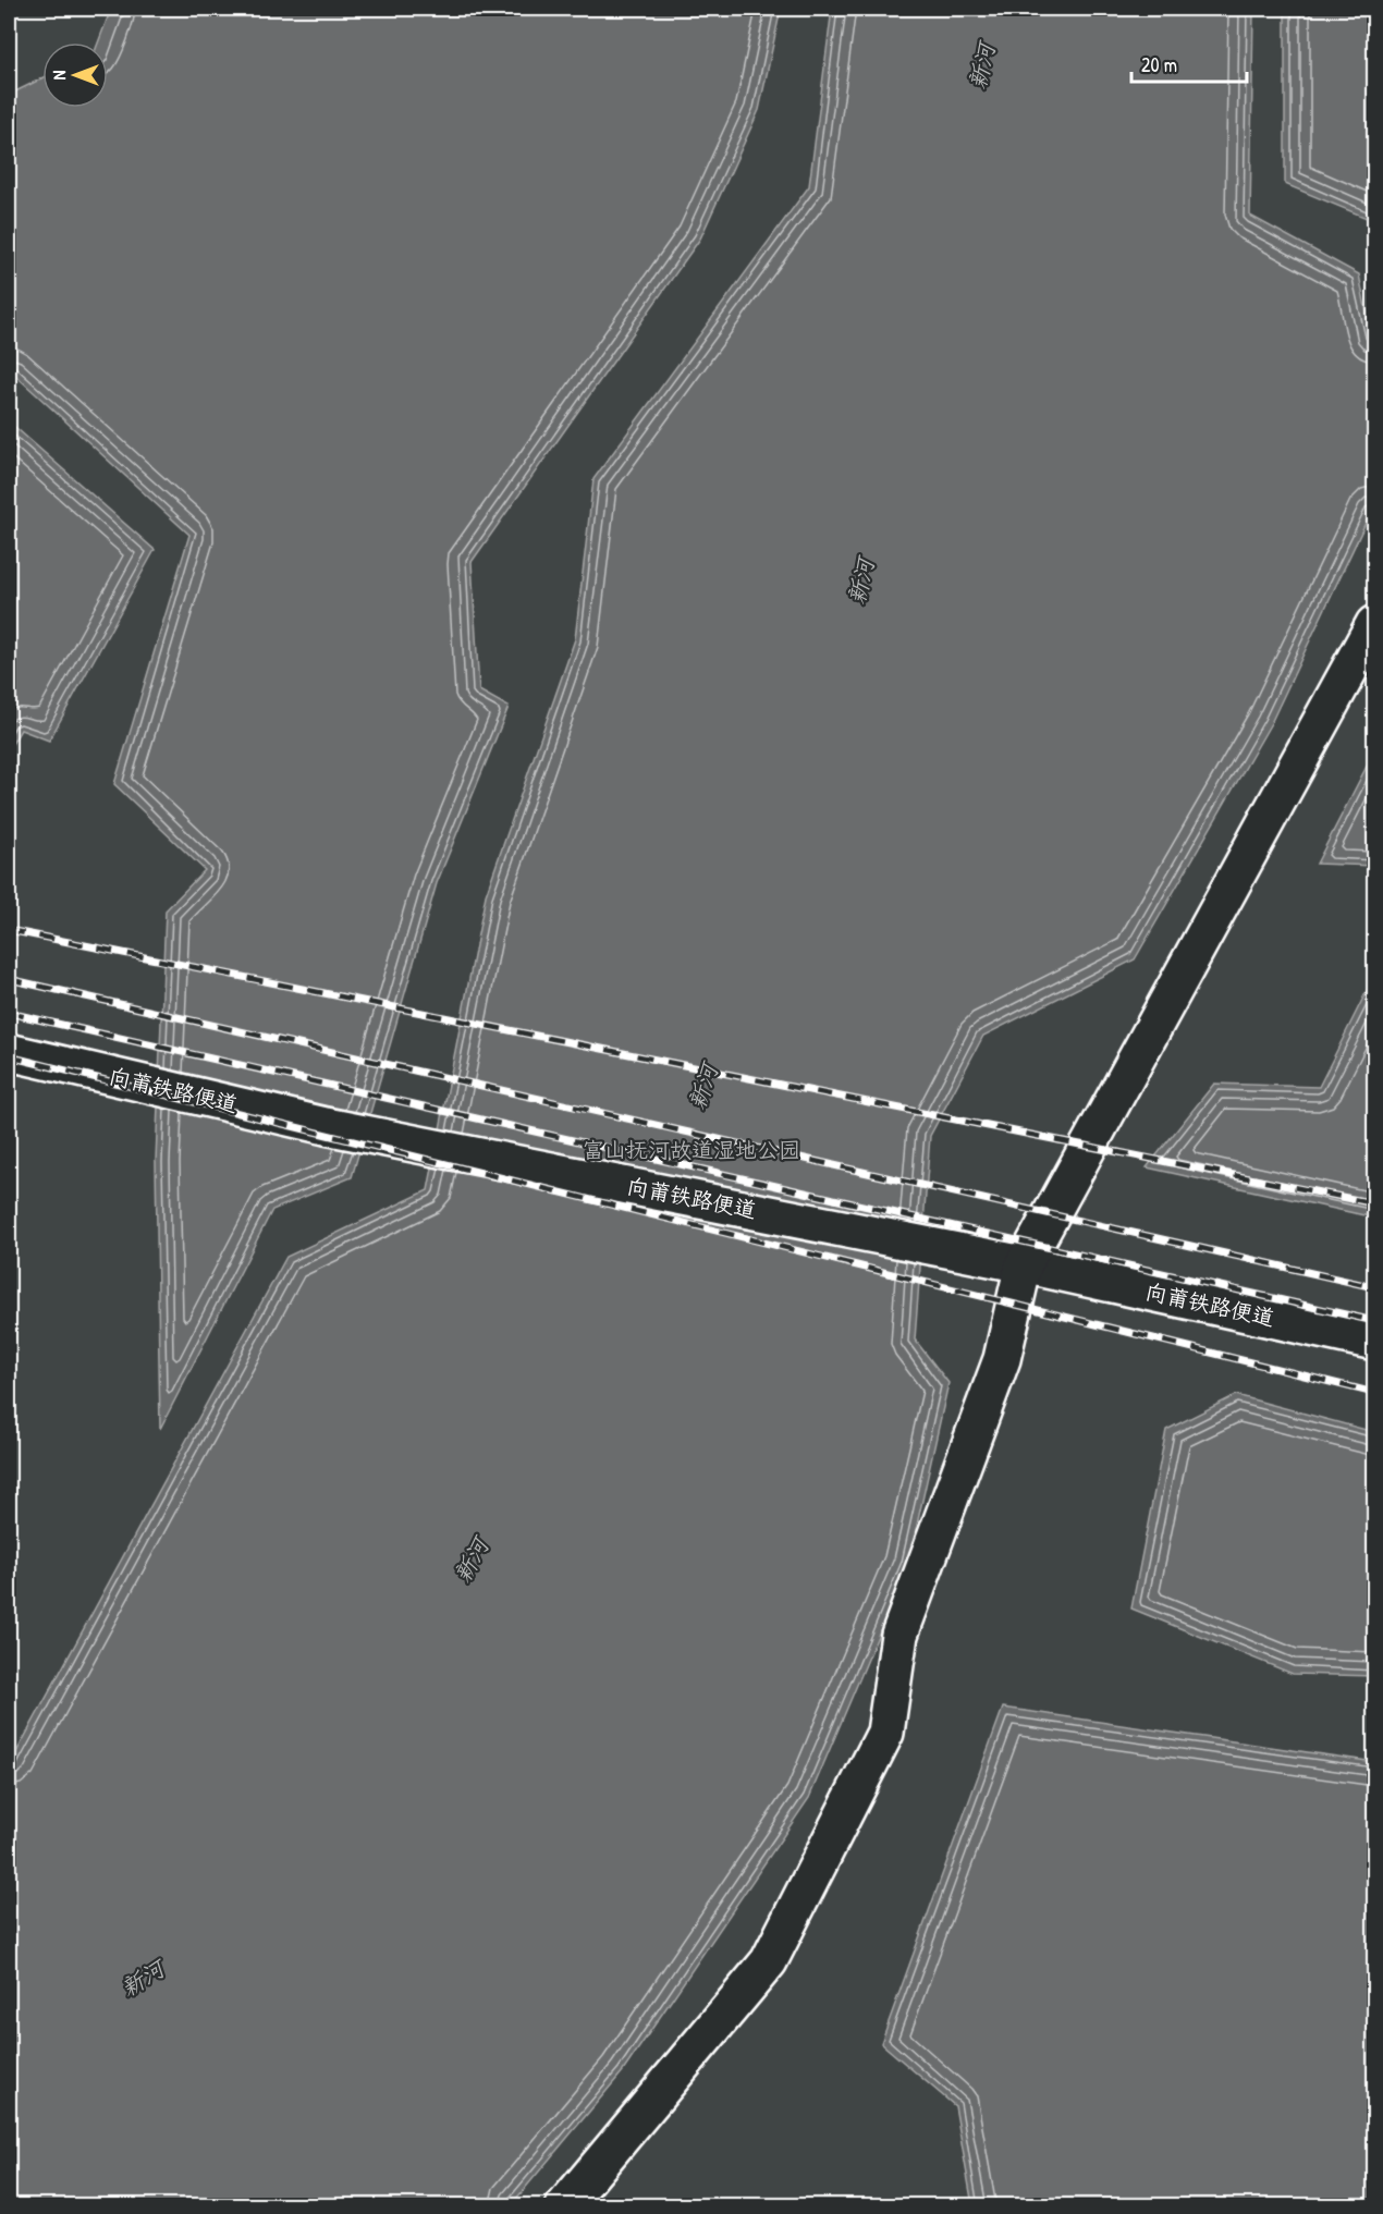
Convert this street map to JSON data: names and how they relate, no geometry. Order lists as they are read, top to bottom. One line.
{"streets":{"lane":["向莆铁路便道"]},"water":["新河"],"parks":["富山抚河故道湿地公园"],"scale_bar":"20 m","north":"left"}
